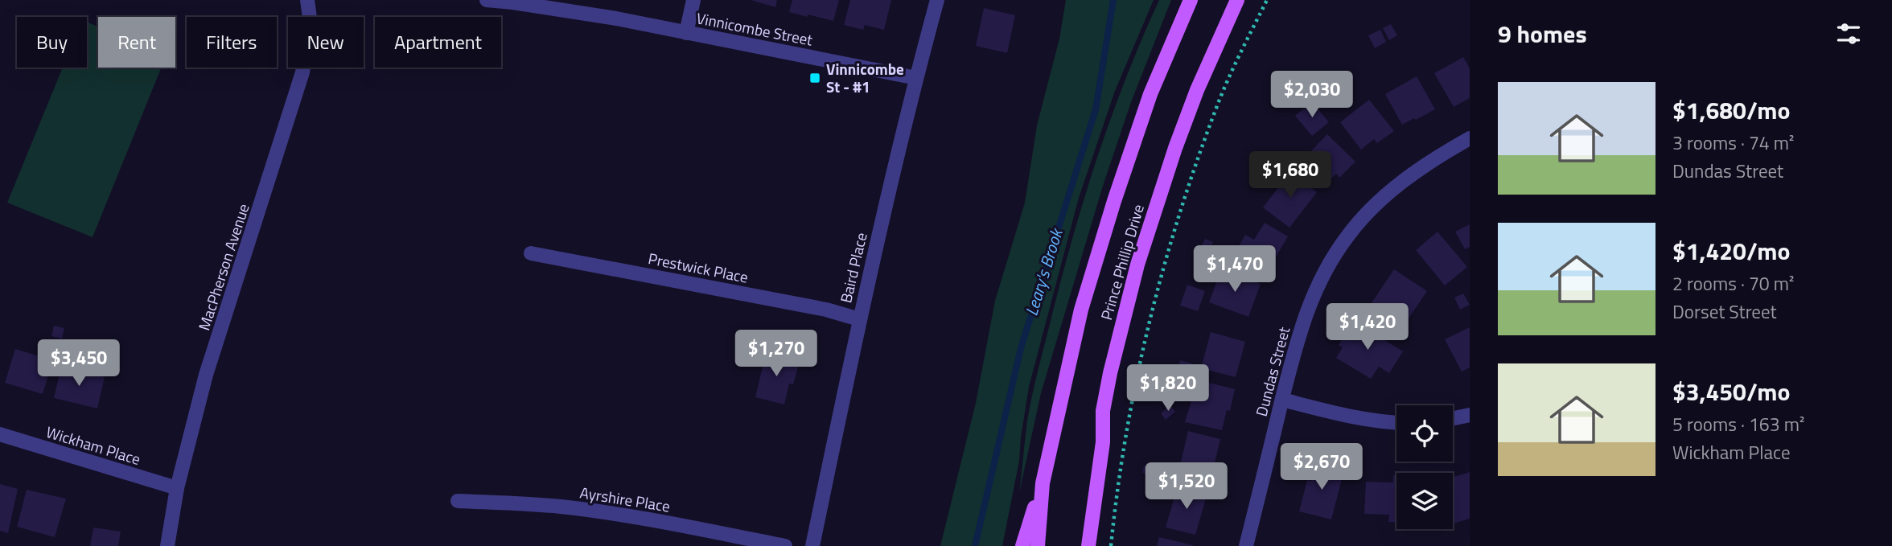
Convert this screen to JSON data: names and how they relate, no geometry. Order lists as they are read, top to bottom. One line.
{"streets":{"main road":["Prince Phillip Drive"],"street":["Vinnicombe Street","MacPherson Avenue","Prestwick Place","Baird Place","Dundas Street","Wickham Place","Ayrshire Place"]},"crossings":[["Vinnicombe Street","Baird Place"],["MacPherson Avenue","Wickham Place"],["Prestwick Place","Baird Place"]],"water":["Leary's Brook"],"places":{"transit":["Vinnicombe St - #1"]},"page":{"heading":"9 homes","chip":["Buy","Rent","Filters","New","Apartment"],"list":[{"name":"$1,680/mo","note":"3 rooms · 74 m² · Dundas Street"},{"name":"$1,420/mo","note":"2 rooms · 70 m² · Dorset Street"},{"name":"$3,450/mo","note":"5 rooms · 163 m² · Wickham Place"}],"price":["$2,030","$1,680","$1,470","$1,420","$1,270","$3,450","$1,820","$2,670","$1,520"]}}
